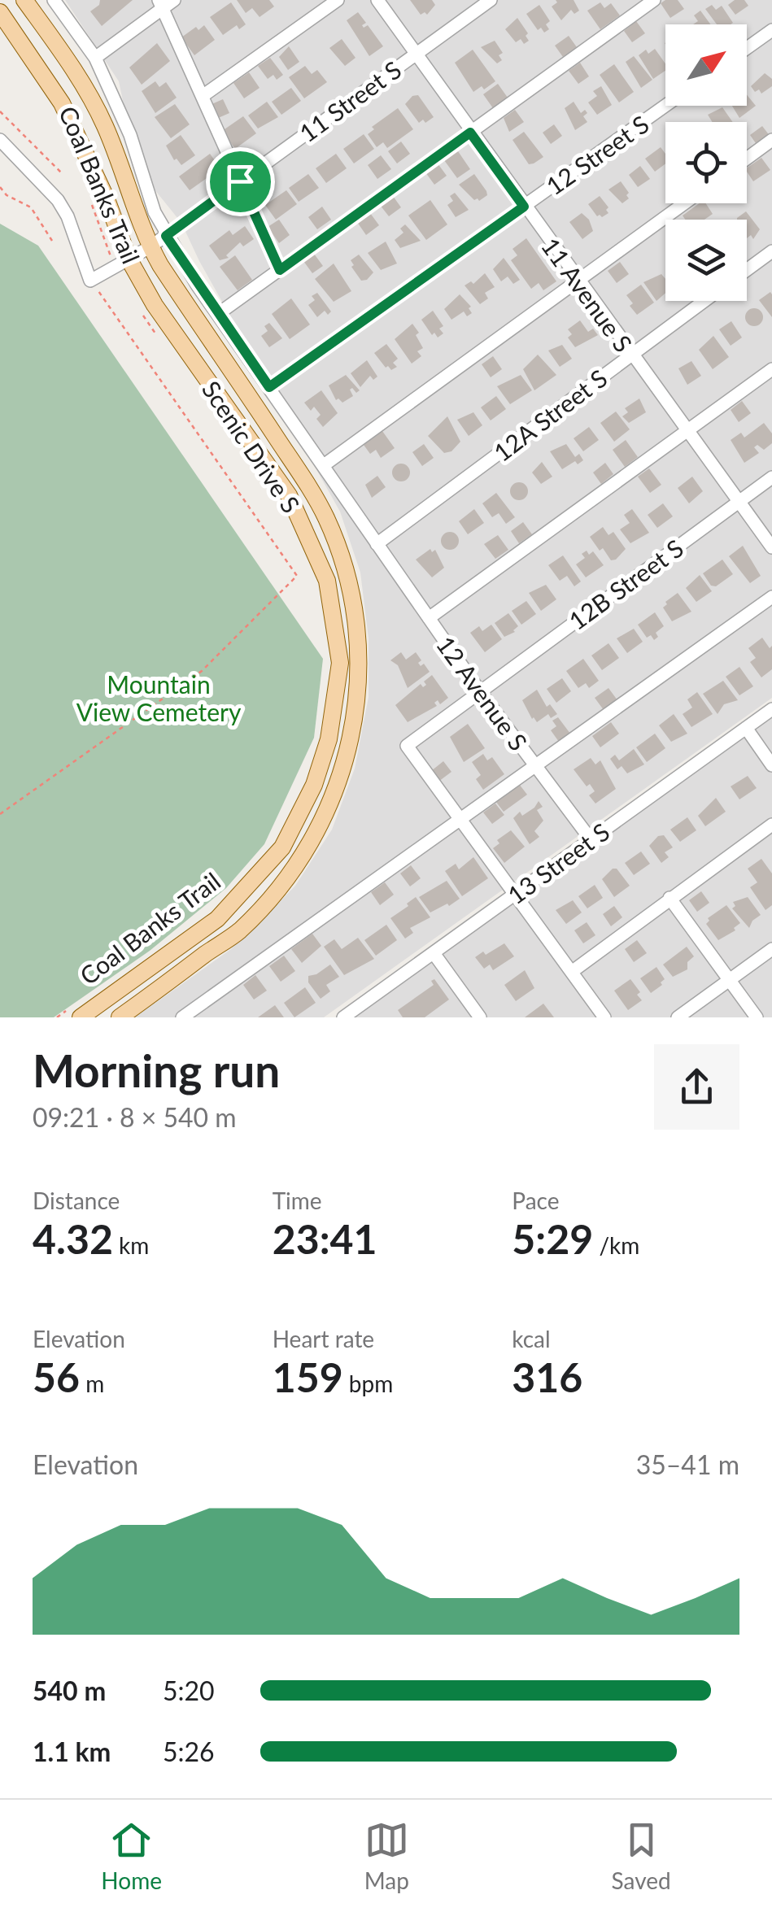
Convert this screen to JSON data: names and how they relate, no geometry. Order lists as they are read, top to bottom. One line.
{"streets":{"main road":["Scenic Drive S"],"street":["11 Street S","12 Street S","11 Avenue S","12A Street S","12B Street S","12 Avenue S","13 Street S"],"path":["Coal Banks Trail"]},"crossings":[["11 Street S","Coal Banks Trail"],["11 Street S","11 Avenue S"],["11 Street S","Scenic Drive S"],["12 Street S","11 Avenue S"],["12 Street S","Scenic Drive S"],["Coal Banks Trail","Scenic Drive S"],["11 Avenue S","12A Street S"],["11 Avenue S","12B Street S"],["12A Street S","Scenic Drive S"],["12A Street S","12 Avenue S"],["Scenic Drive S","12 Avenue S"],["12B Street S","12 Avenue S"],["12 Avenue S","13 Street S"]],"parks":["Mountain View Cemetery"],"north":"top right","page":{"heading":["Morning run","09:21 · 8 × 540 m"],"stats":[["Distance","4.32 km"],["Time","23:41"],["Pace","5:29 /km"],["Elevation","56 m"],["Heart rate","159 bpm"],["kcal","316"]],"chart":["Elevation","35–41 m"],"list":[{"name":"540 m","note":"5:20"},{"name":"1.1 km","note":"5:26"}],"tabs":["Home","Map","Saved"]}}
